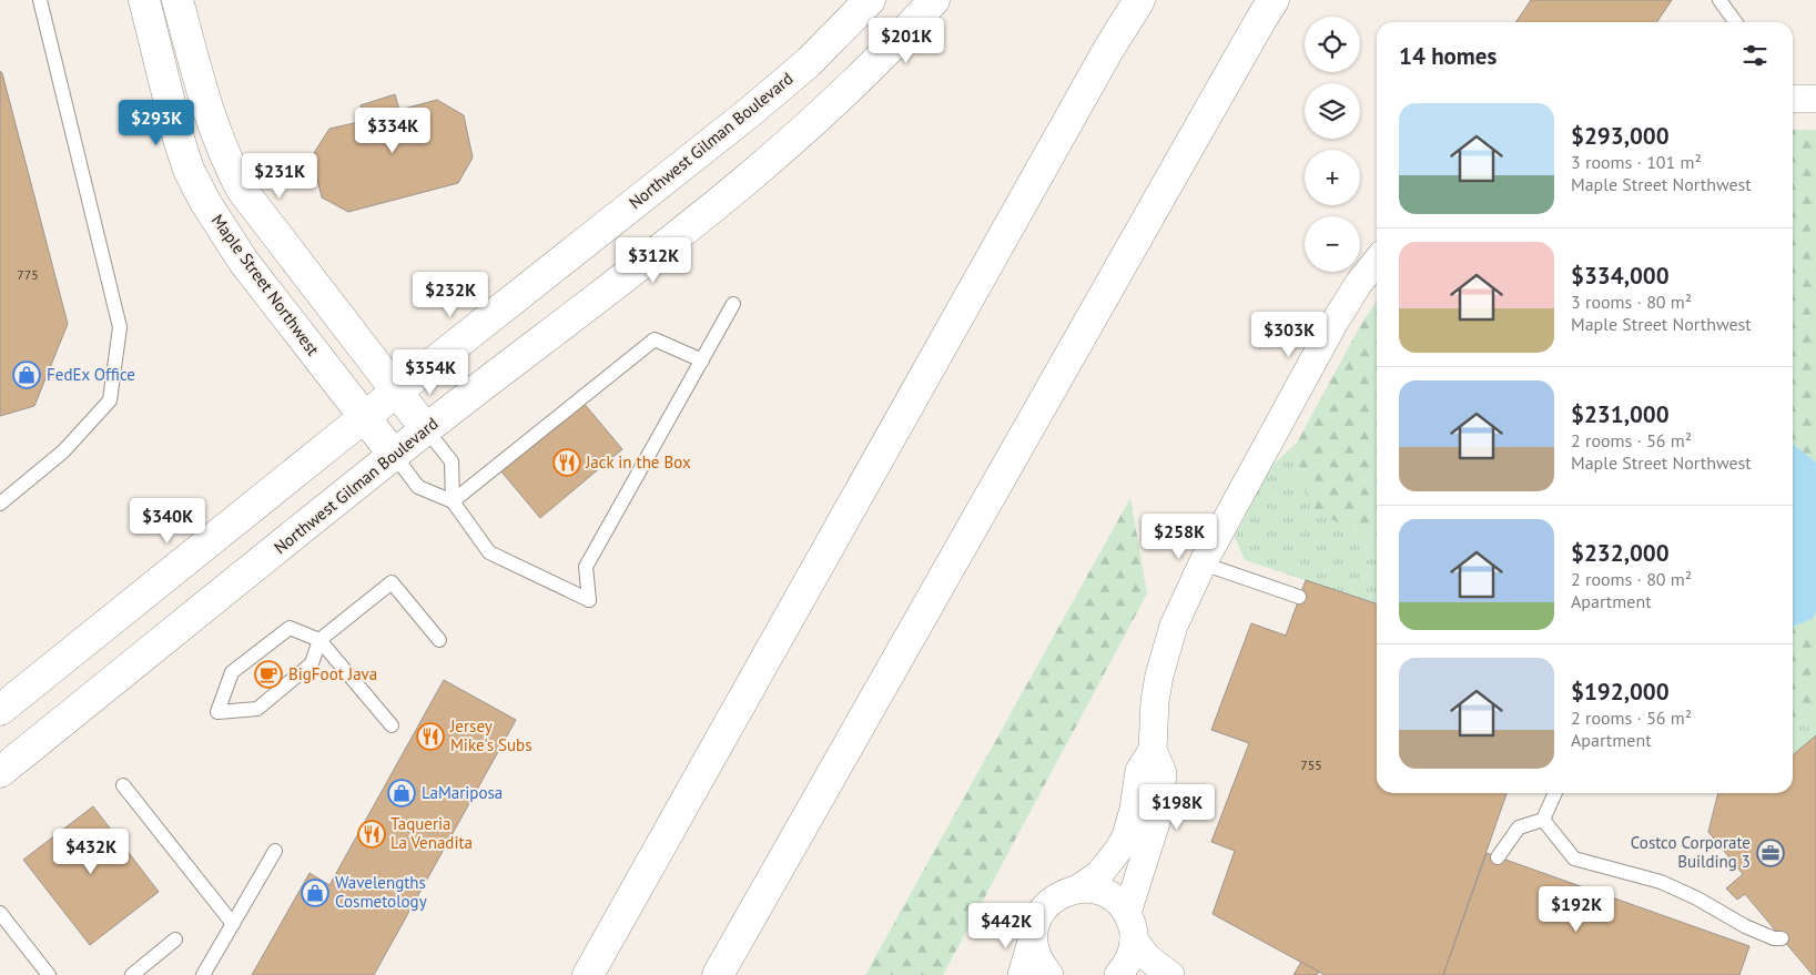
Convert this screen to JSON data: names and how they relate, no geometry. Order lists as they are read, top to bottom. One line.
{"streets":{"main road":["Northwest Gilman Boulevard","Maple Street Northwest"]},"crossings":[["Northwest Gilman Boulevard","Maple Street Northwest"]],"places":{"shop":["FedEx Office","LaMariposa","Wavelengths Cosmetology"],"restaurant":["Jack in the Box","Jersey Mike's Subs","Taqueria La Venadita"],"cafe":["BigFoot Java"],"office":["Costco Corporate Building 3"]},"house_numbers":["775","755"],"page":{"map_buttons":["+","−"],"price":["$201K","$293K","$334K","$231K","$312K","$232K","$303K","$354K","$340K","$258K","$198K","$432K","$192K","$442K"],"heading":"14 homes","list":[{"name":"$293,000","note":"3 rooms · 101 m² · Maple Street Northwest"},{"name":"$334,000","note":"3 rooms · 80 m² · Maple Street Northwest"},{"name":"$231,000","note":"2 rooms · 56 m² · Maple Street Northwest"},{"name":"$232,000","note":"2 rooms · 80 m² · Apartment"},{"name":"$192,000","note":"2 rooms · 56 m² · Apartment"}]}}
